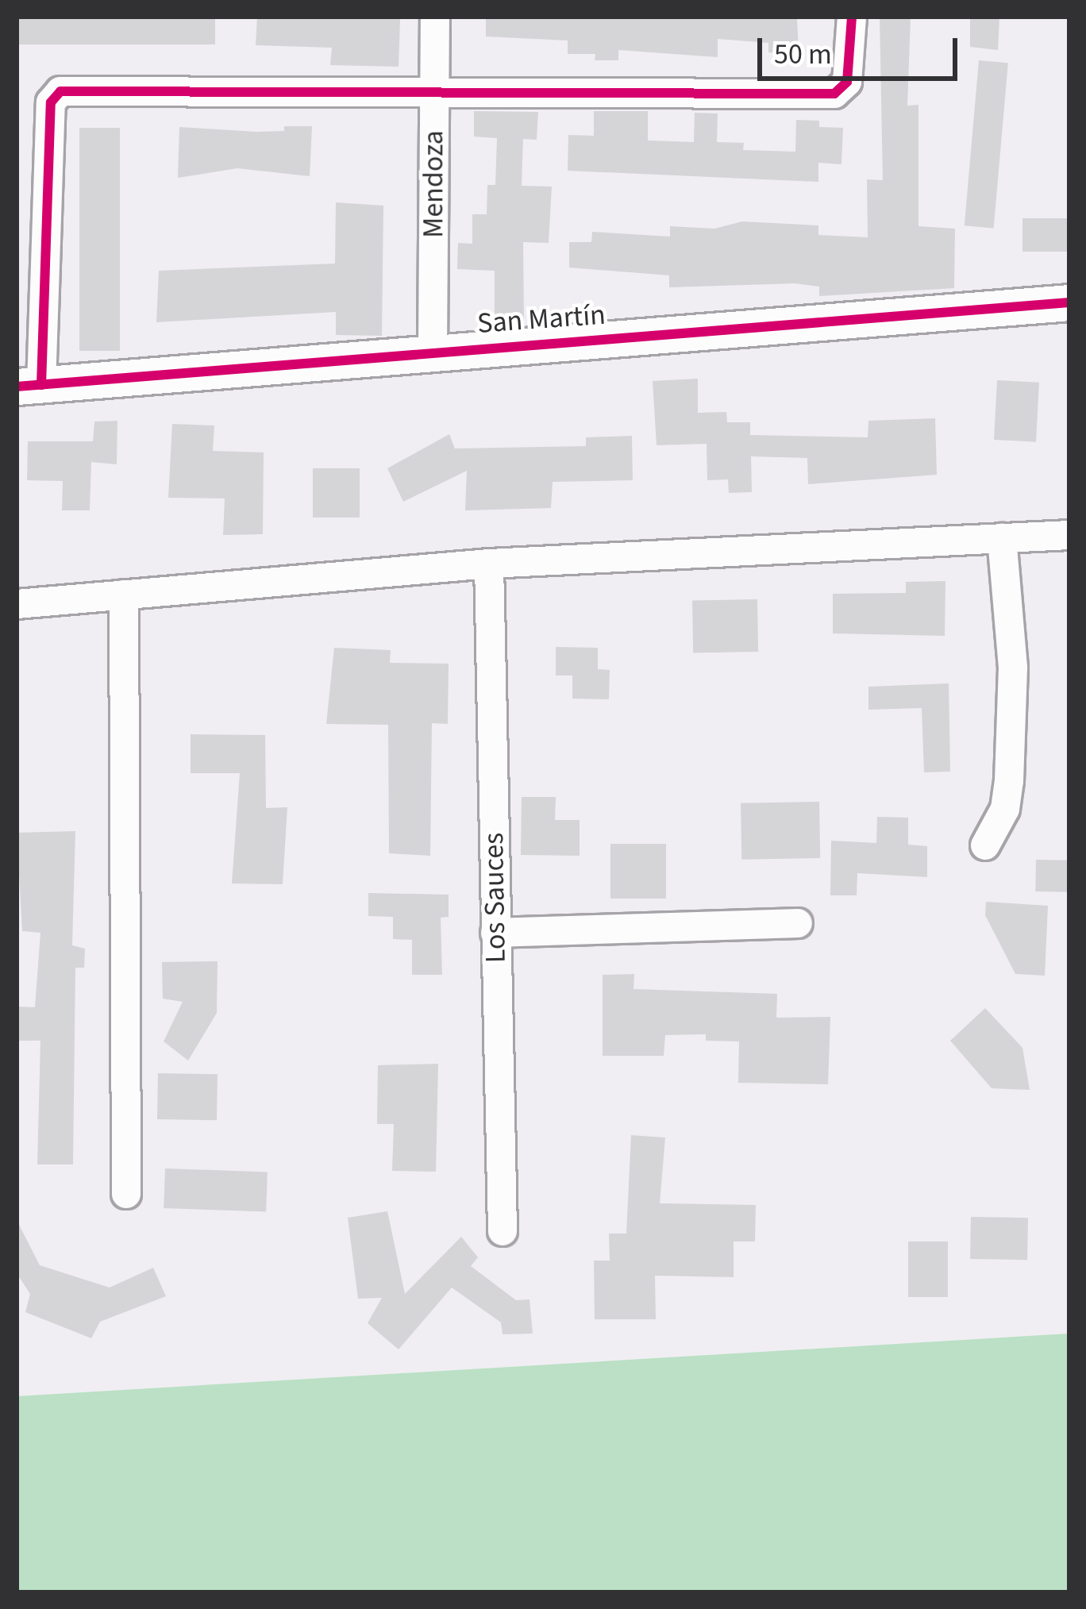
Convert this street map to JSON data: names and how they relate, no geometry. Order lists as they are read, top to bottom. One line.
{"streets":{"street":["Mendoza","San Martín","Los Sauces"]},"crossings":[["Mendoza","San Martín"]],"scale_bar":"50 m"}
